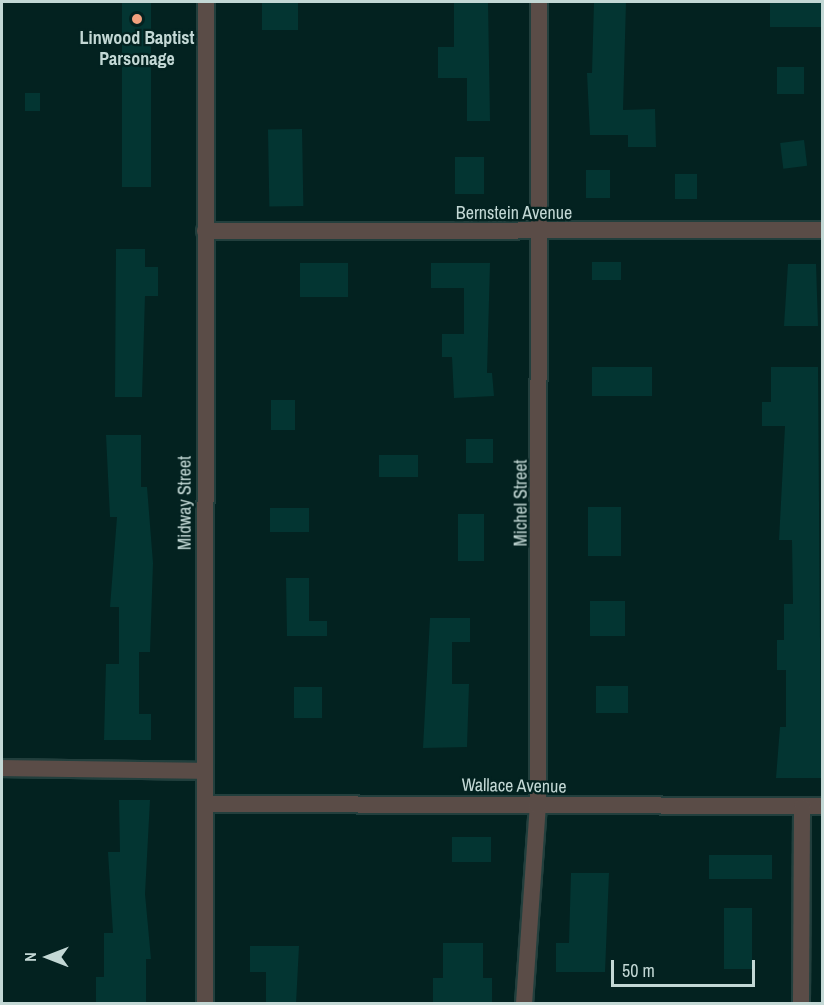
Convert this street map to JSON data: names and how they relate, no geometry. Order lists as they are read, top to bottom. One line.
{"streets":{"street":["Bernstein Avenue","Midway Street","Michel Street","Wallace Avenue"]},"crossings":[["Bernstein Avenue","Midway Street"],["Bernstein Avenue","Michel Street"],["Midway Street","Wallace Avenue"],["Michel Street","Wallace Avenue"]],"places":["Linwood Baptist Parsonage"],"scale_bar":"50 m","north":"left"}
